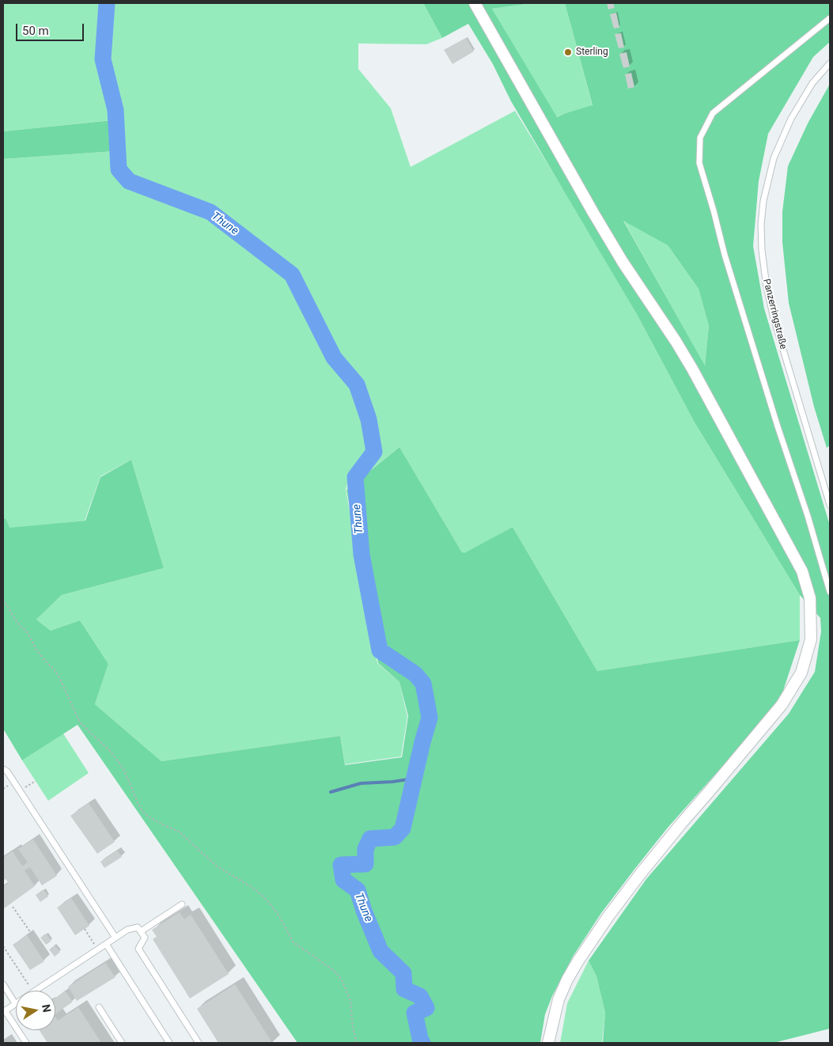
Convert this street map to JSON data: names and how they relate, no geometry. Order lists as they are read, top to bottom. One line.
{"streets":{"lane":["Panzerringstraße"]},"water":["Thune"],"places":["Sterling"],"scale_bar":"50 m","north":"right"}
